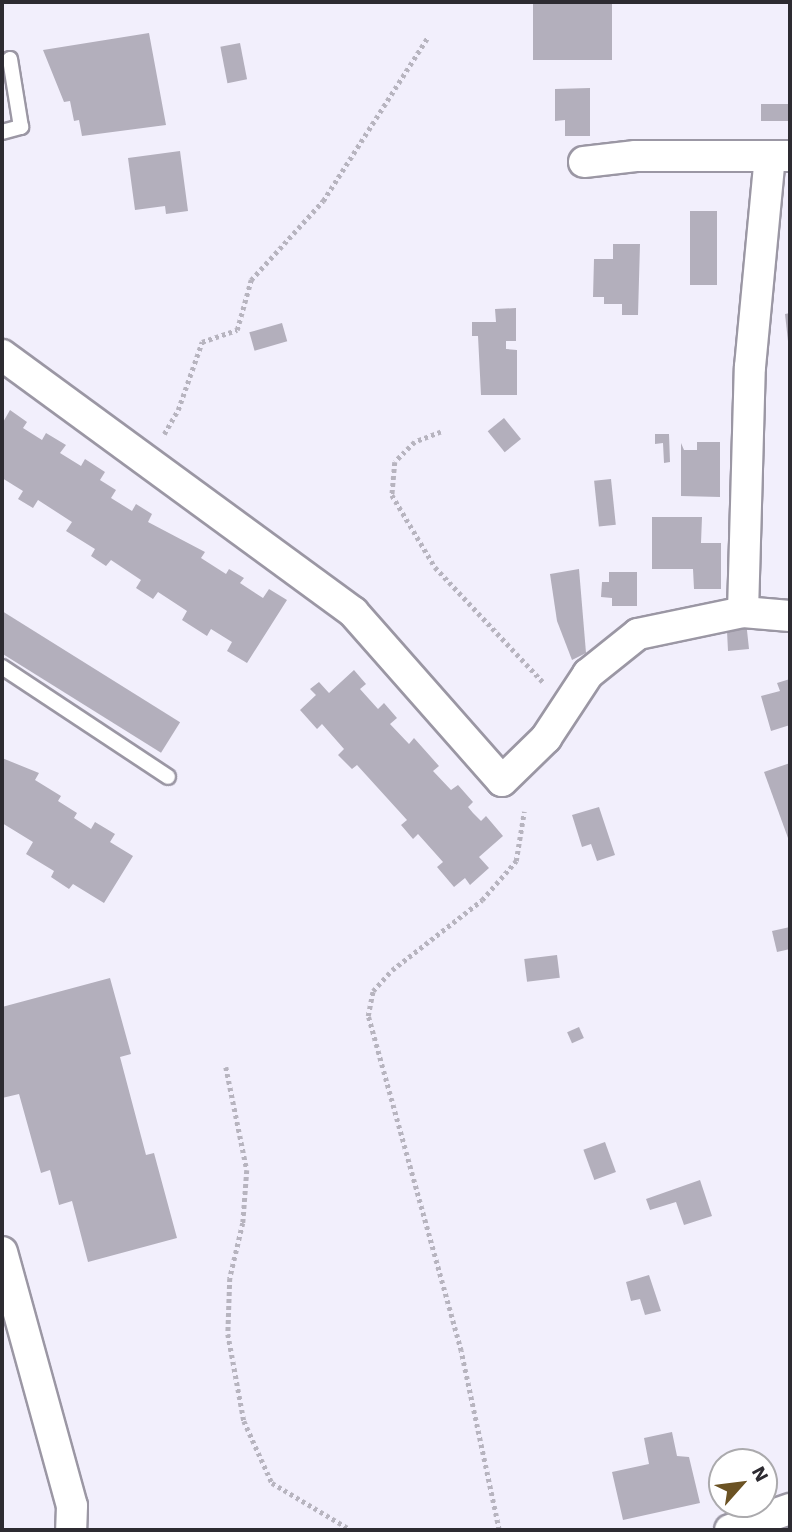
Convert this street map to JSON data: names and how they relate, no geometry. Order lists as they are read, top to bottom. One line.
{"north":"top right"}
